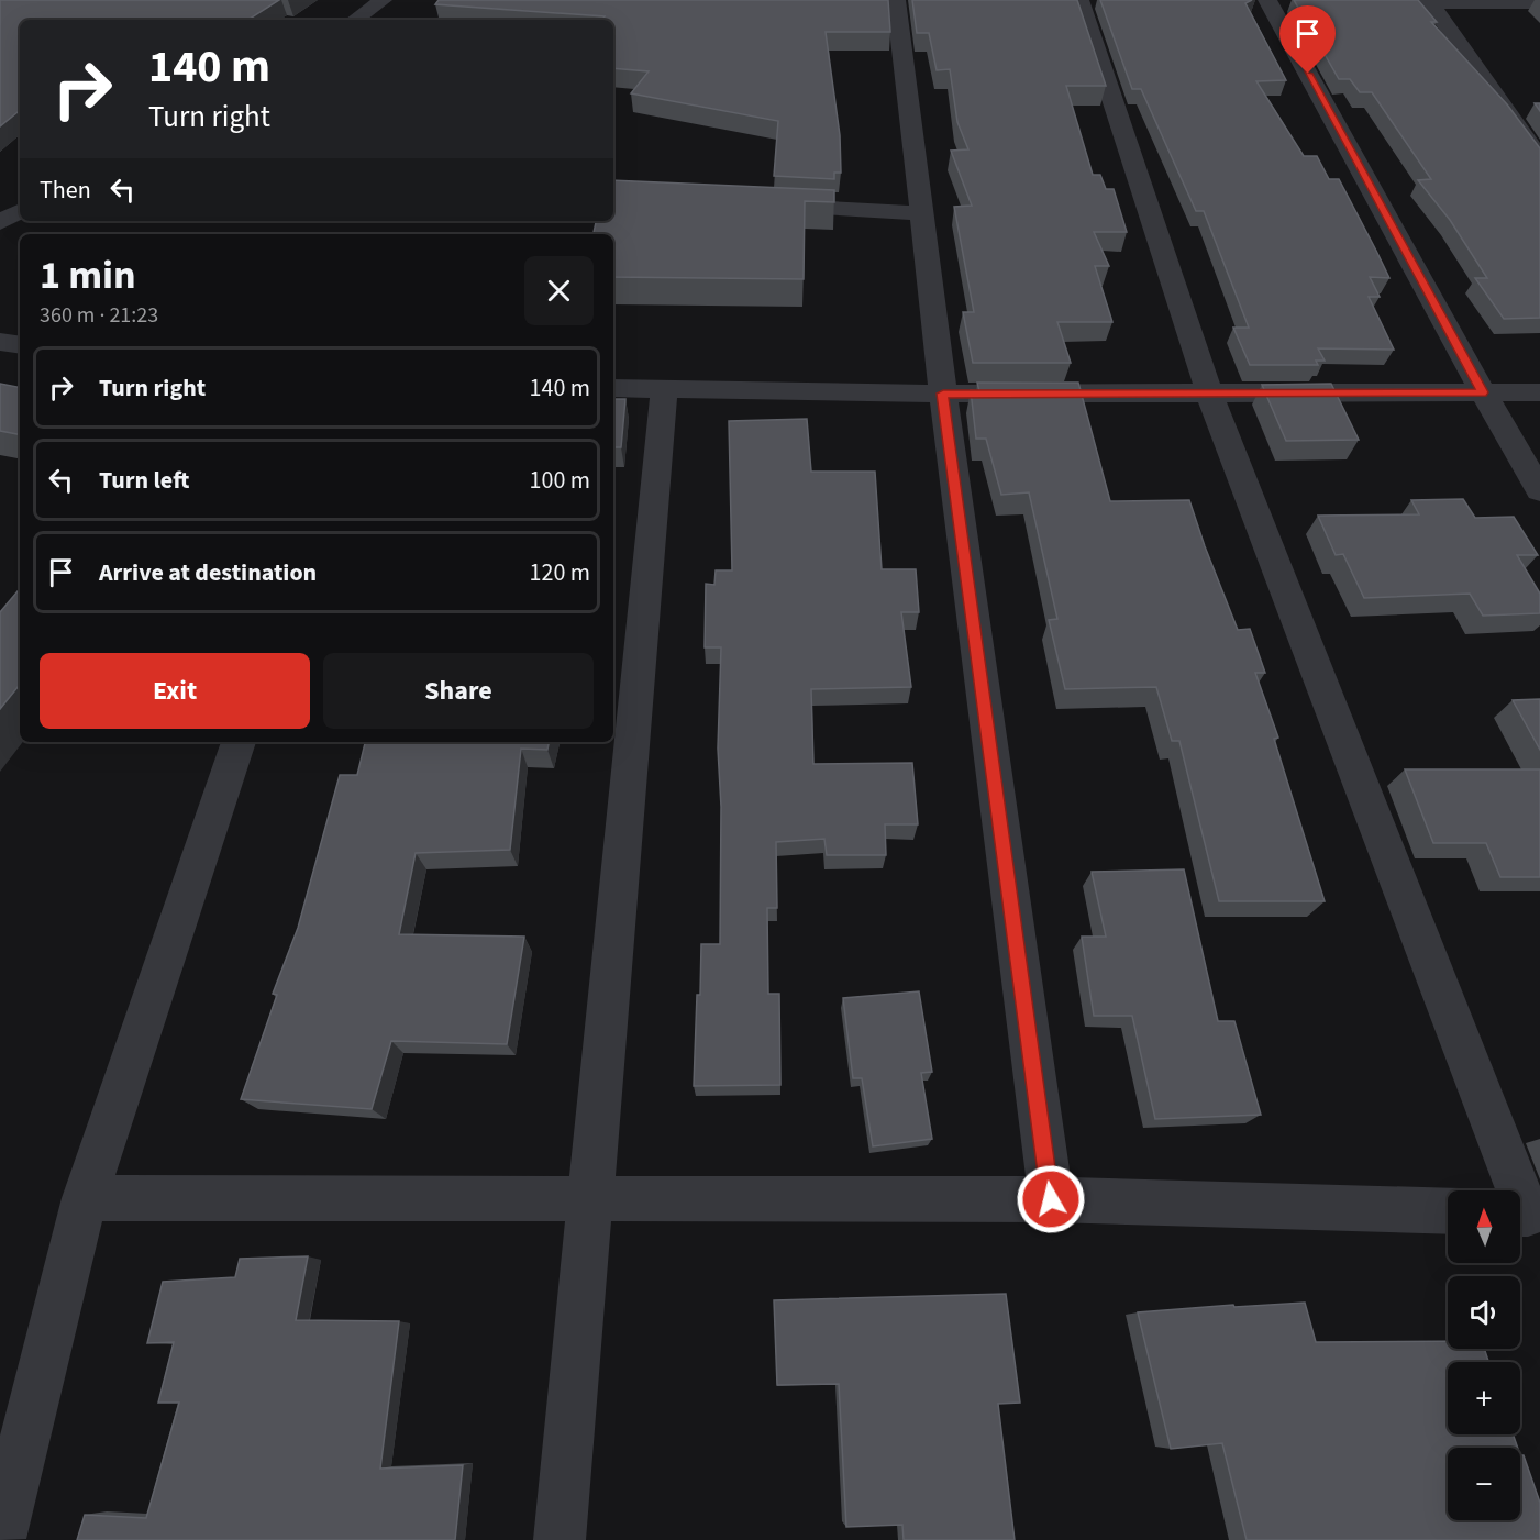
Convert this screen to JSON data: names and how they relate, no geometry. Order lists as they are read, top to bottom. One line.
{"north":"top","page":{"turn":["140 m","Turn right"],"then":"Then","heading":["1 min","360 m · 21:23"],"list":[{"name":"Turn right","value":"140 m"},{"name":"Turn left","value":"100 m"},{"name":"Arrive at destination","value":"120 m"}],"buttons":["Exit","Share"],"map_buttons":["+","−"]}}
